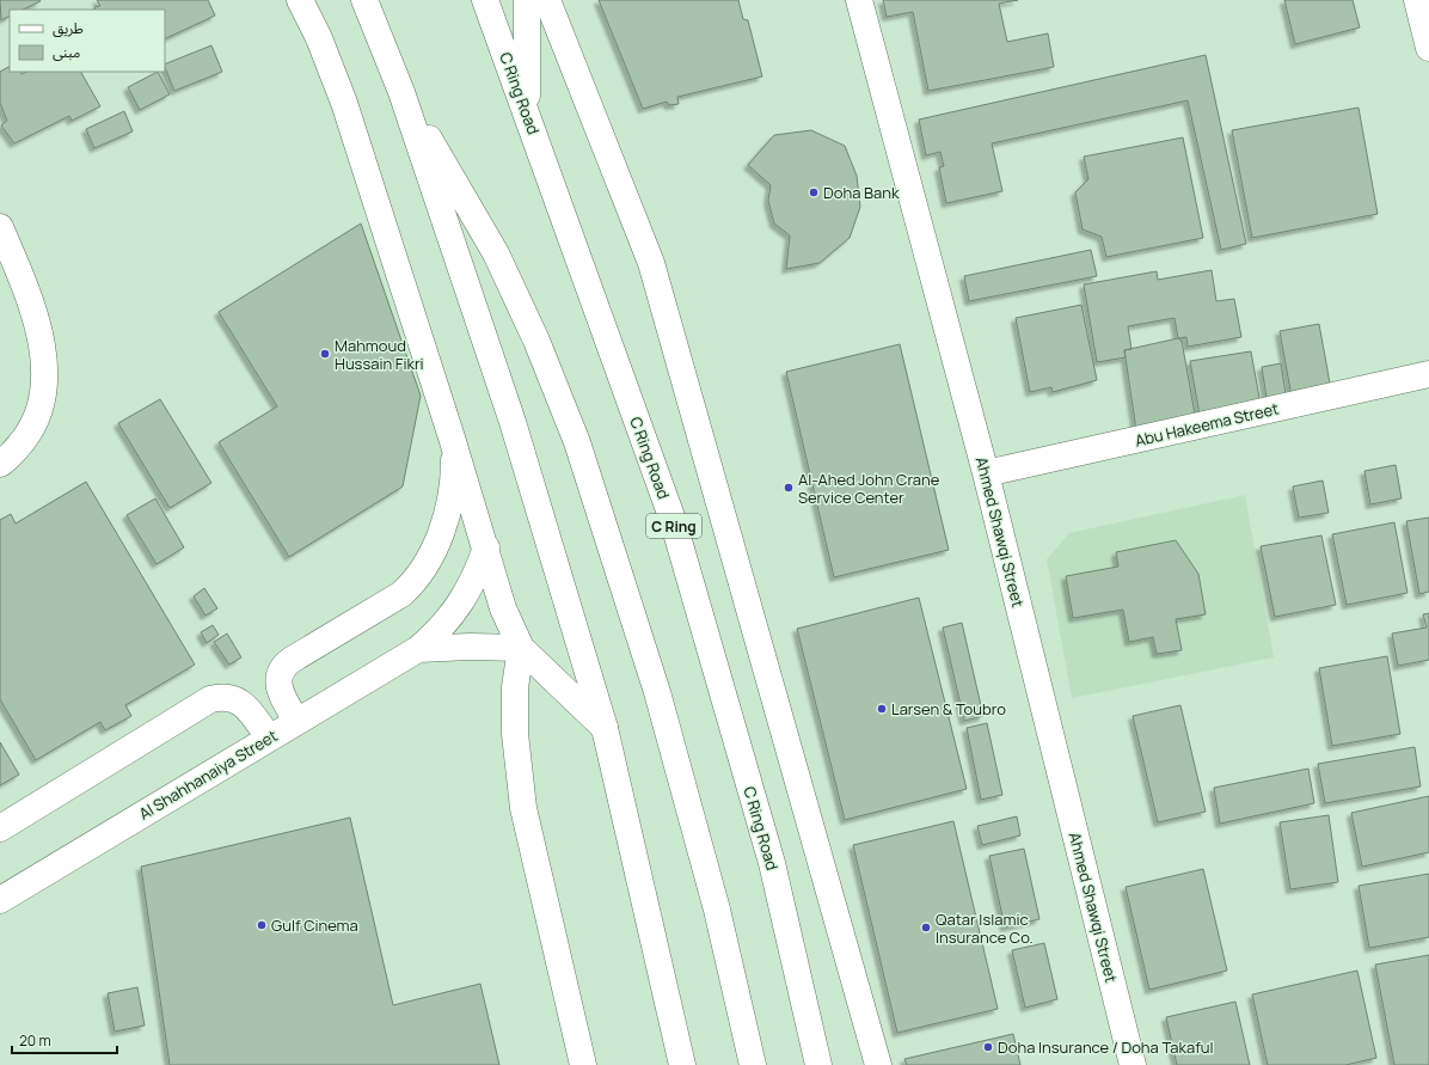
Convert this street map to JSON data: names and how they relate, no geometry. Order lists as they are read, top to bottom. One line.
{"streets":{"main road":["C Ring Road","Abu Hakeema Street","C Ring","Ahmed Shawqi Street","Al Shahhanaiya Street"]},"crossings":[["Abu Hakeema Street","Ahmed Shawqi Street"]],"places":["Doha Bank","Mahmoud Hussain Fikri","Al-Ahed John Crane Service Center","Larsen & Toubro","Gulf Cinema","Qatar Islamic Insurance Co.","Doha Insurance / Doha Takaful"],"legend":["طريق","مبنى"],"scale_bar":"20 m"}
